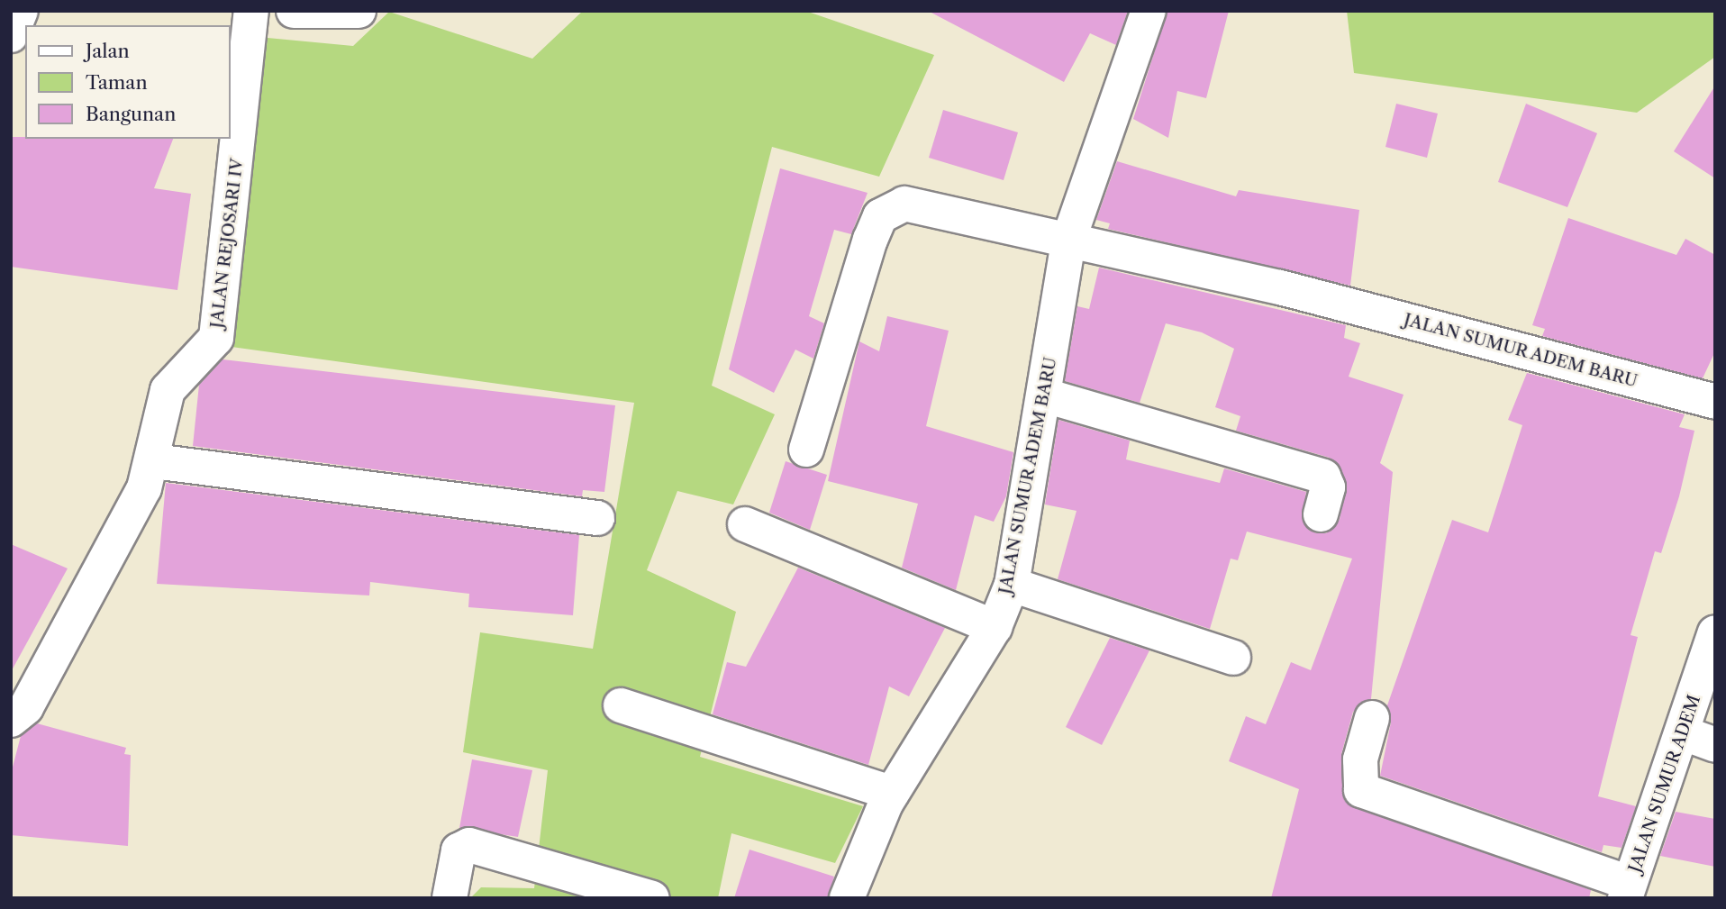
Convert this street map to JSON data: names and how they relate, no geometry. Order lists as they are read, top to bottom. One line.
{"streets":{"street":["JALAN REJOSARI IV","JALAN SUMUR ADEM BARU","JALAN SUMUR ADEM"]},"legend":["Jalan","Taman","Bangunan"]}
